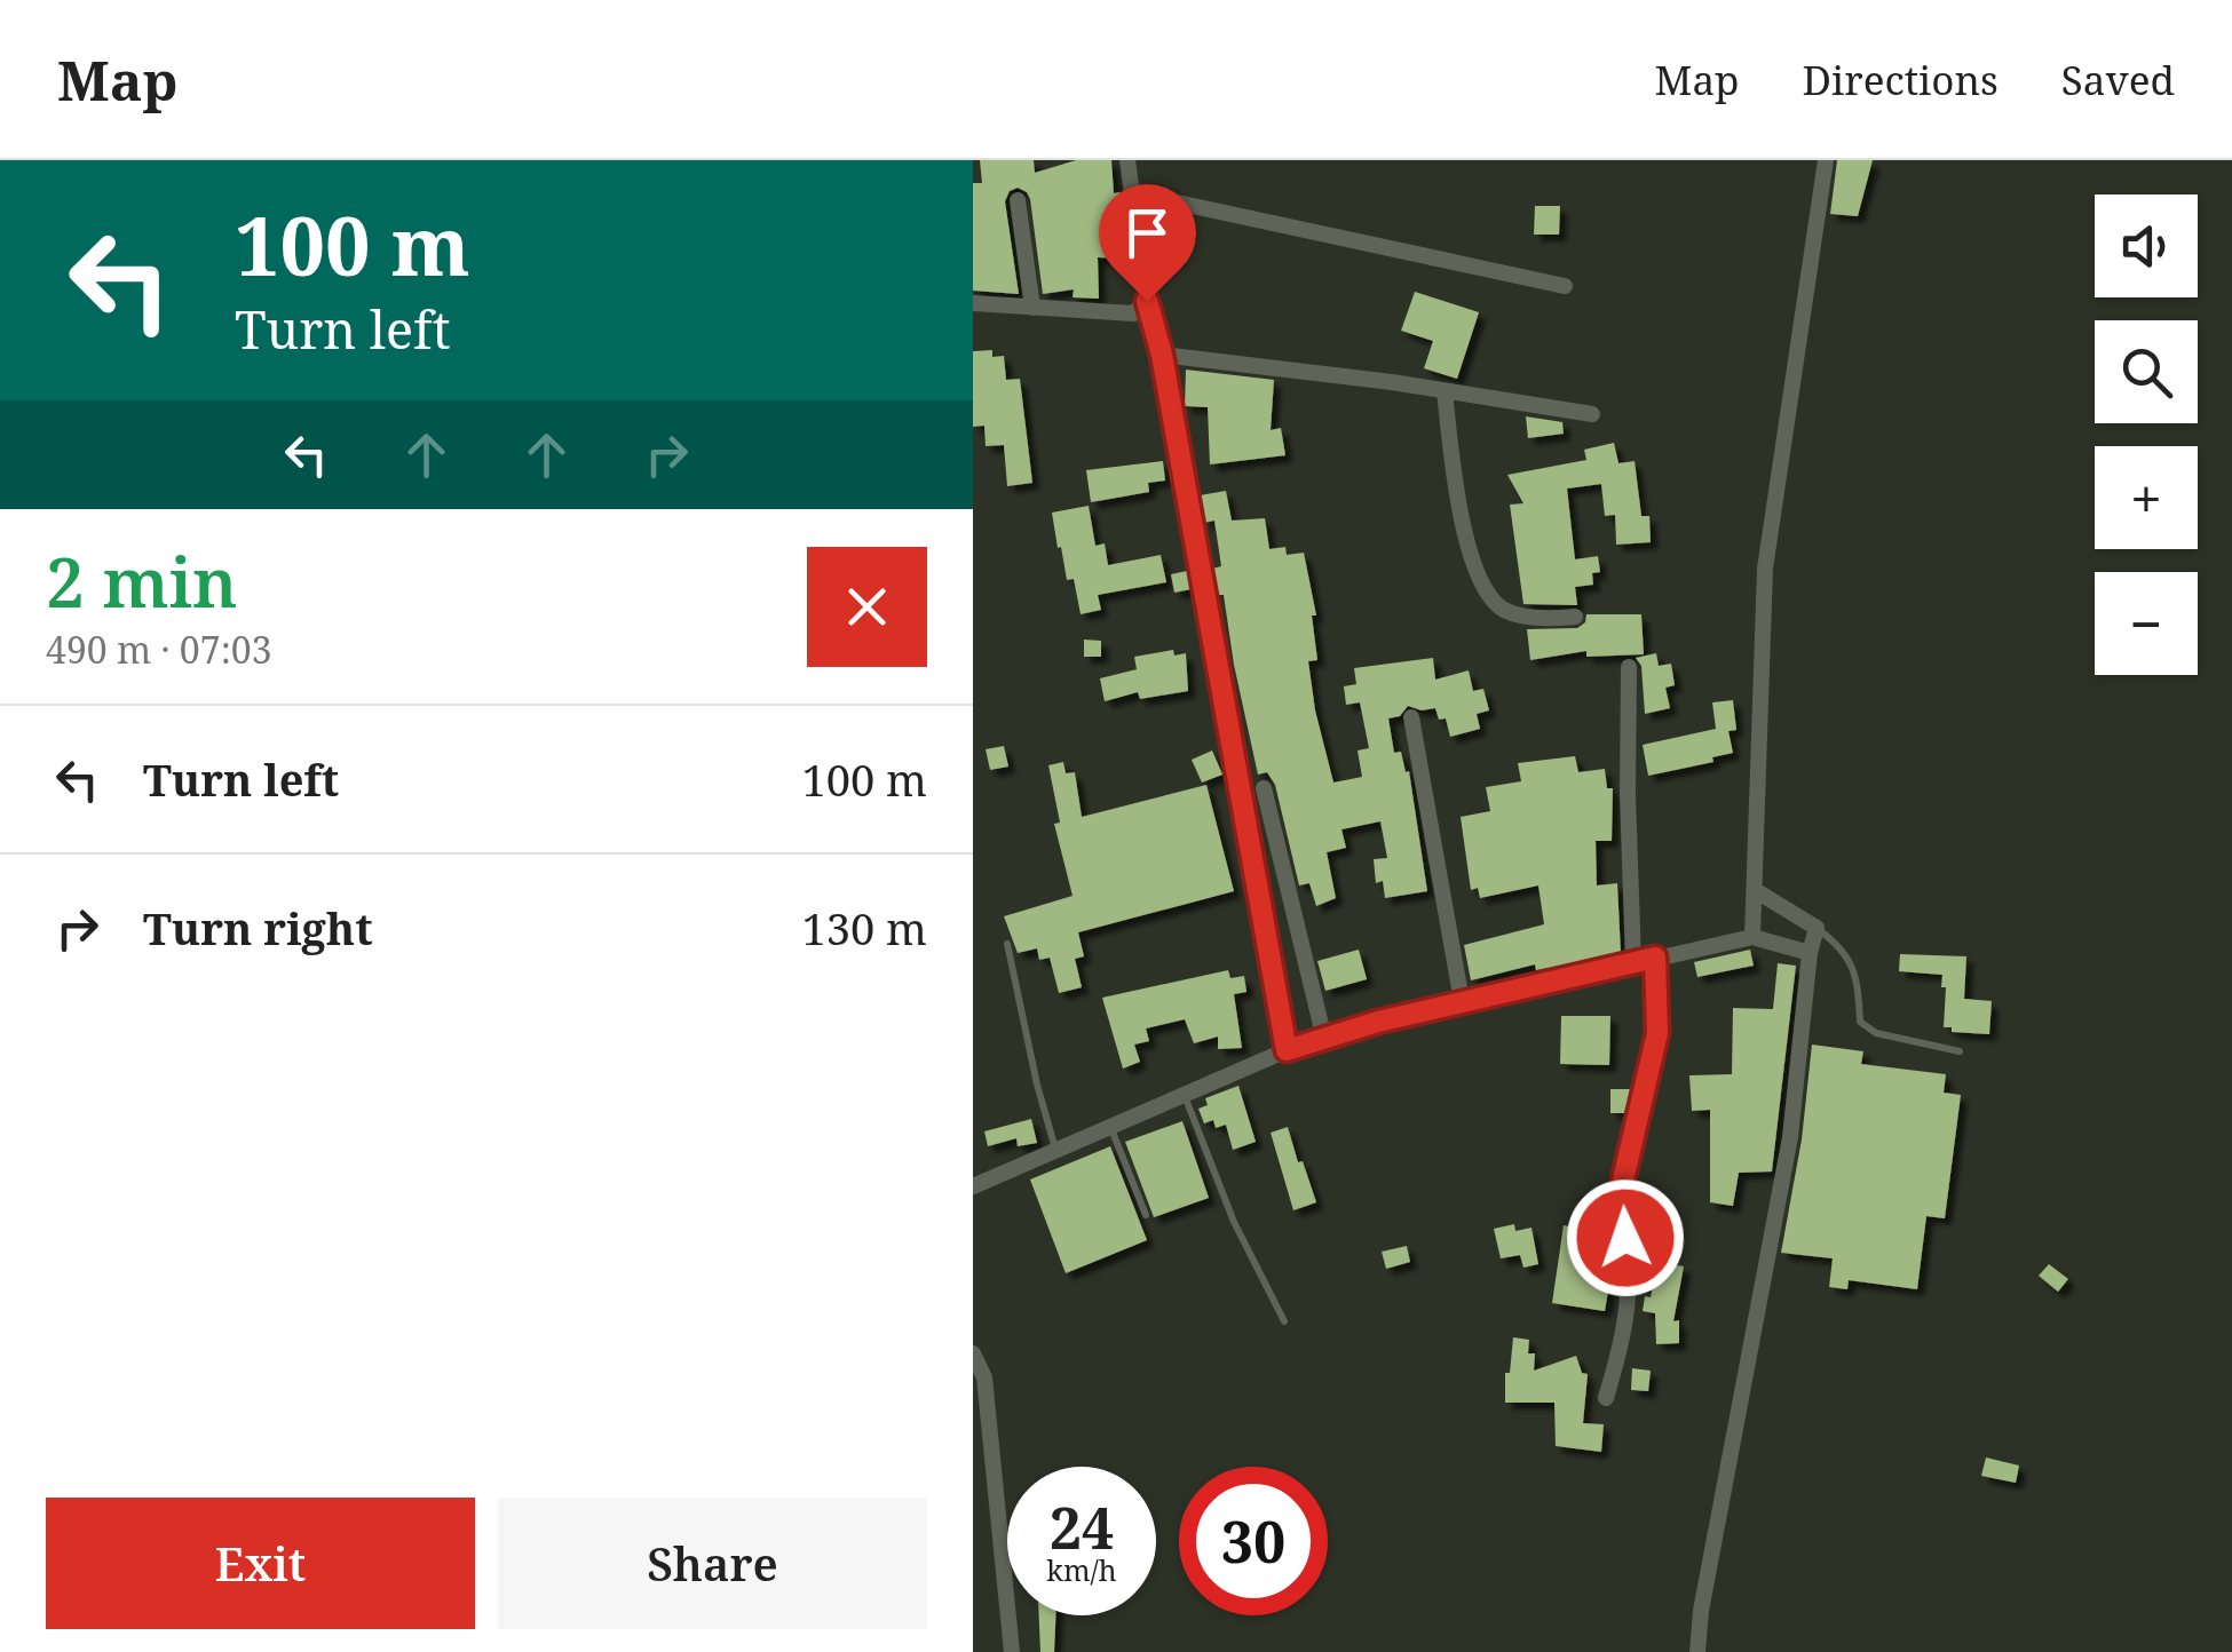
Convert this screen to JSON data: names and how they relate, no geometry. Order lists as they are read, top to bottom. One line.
{"page":{"header":"Map","nav":["Map","Directions","Saved"],"turn":["100 m","Turn left"],"map_buttons":["+","−"],"heading":["2 min","490 m · 07:03"],"list":[{"name":"Turn left","value":"100 m"},{"name":"Turn right","value":"130 m"}],"speed":"24 km/h","limit":"30","buttons":["Exit","Share"]}}
